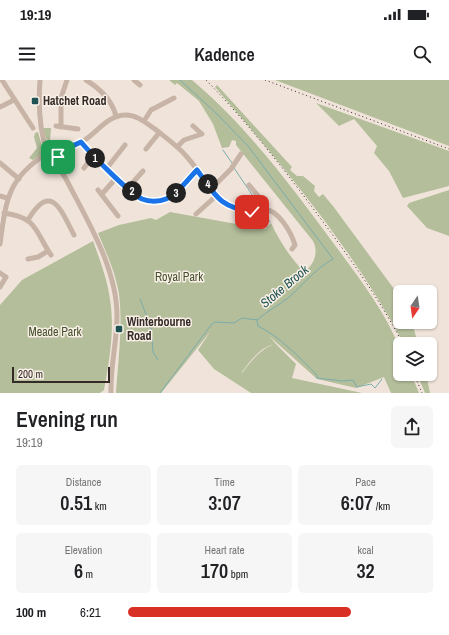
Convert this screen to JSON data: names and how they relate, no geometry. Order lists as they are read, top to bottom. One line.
{"water":["Stoke Brook"],"parks":["Royal Park","Meade Park"],"places":{"transit":["Hatchet Road","Winterbourne Road"]},"scale_bar":"200 m","north":"bottom","page":{"status":"19:19","header":"Kadence","pins":["1","4","2","3"],"scale":"200 m","heading":["Evening run","19:19"],"stats":[["Distance","0.51 km"],["Time","3:07"],["Pace","6:07 /km"],["Elevation","6 m"],["Heart rate","170 bpm"],["kcal","32"]],"list":[{"name":"100 m","note":"6:21"}]}}
